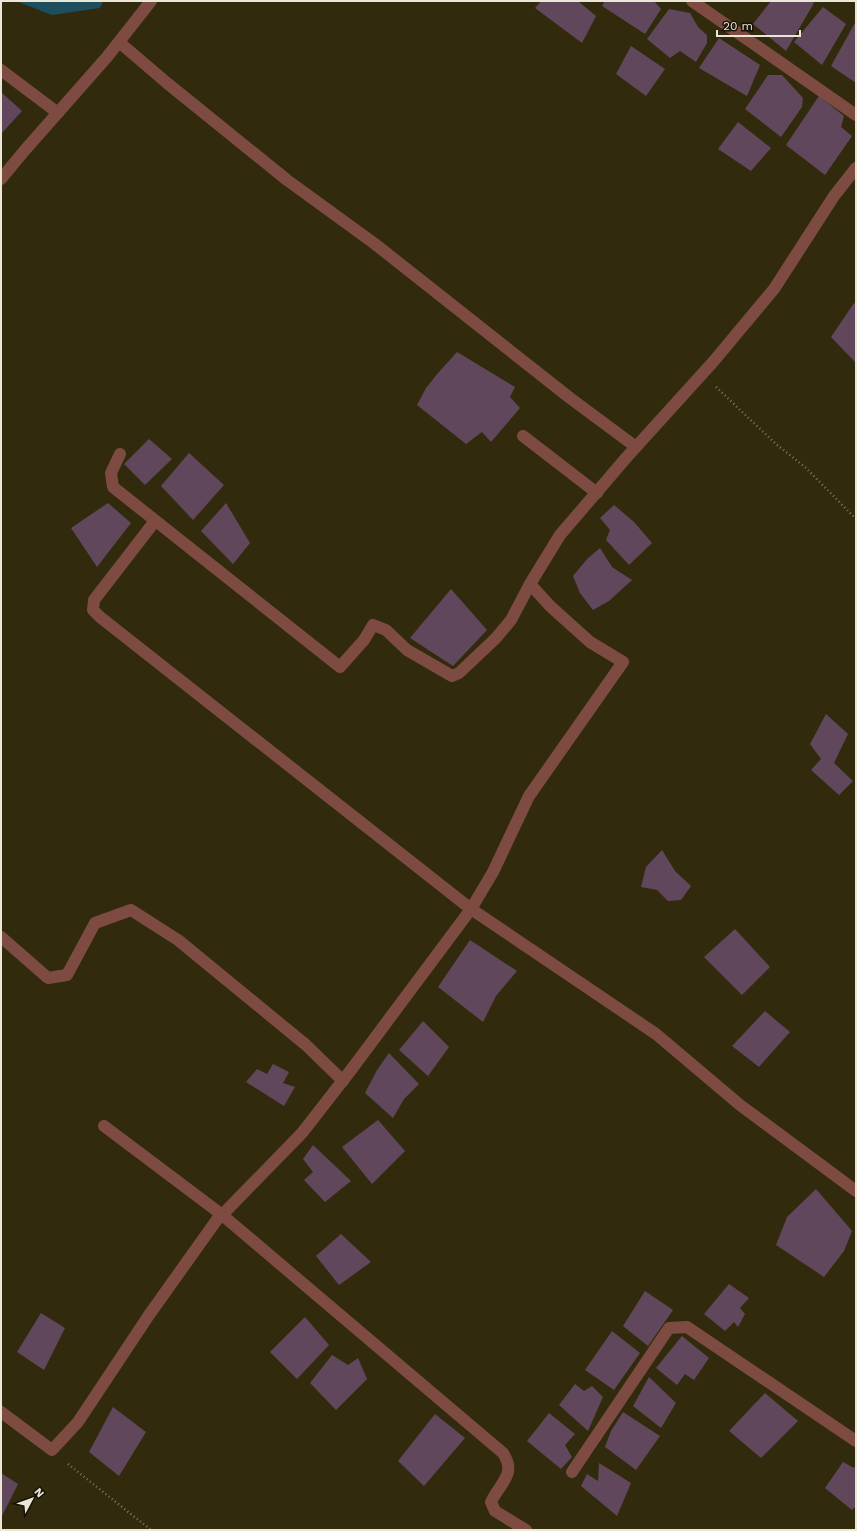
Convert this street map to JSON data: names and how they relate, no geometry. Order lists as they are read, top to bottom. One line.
{"scale_bar":"20 m","north":"top right"}
